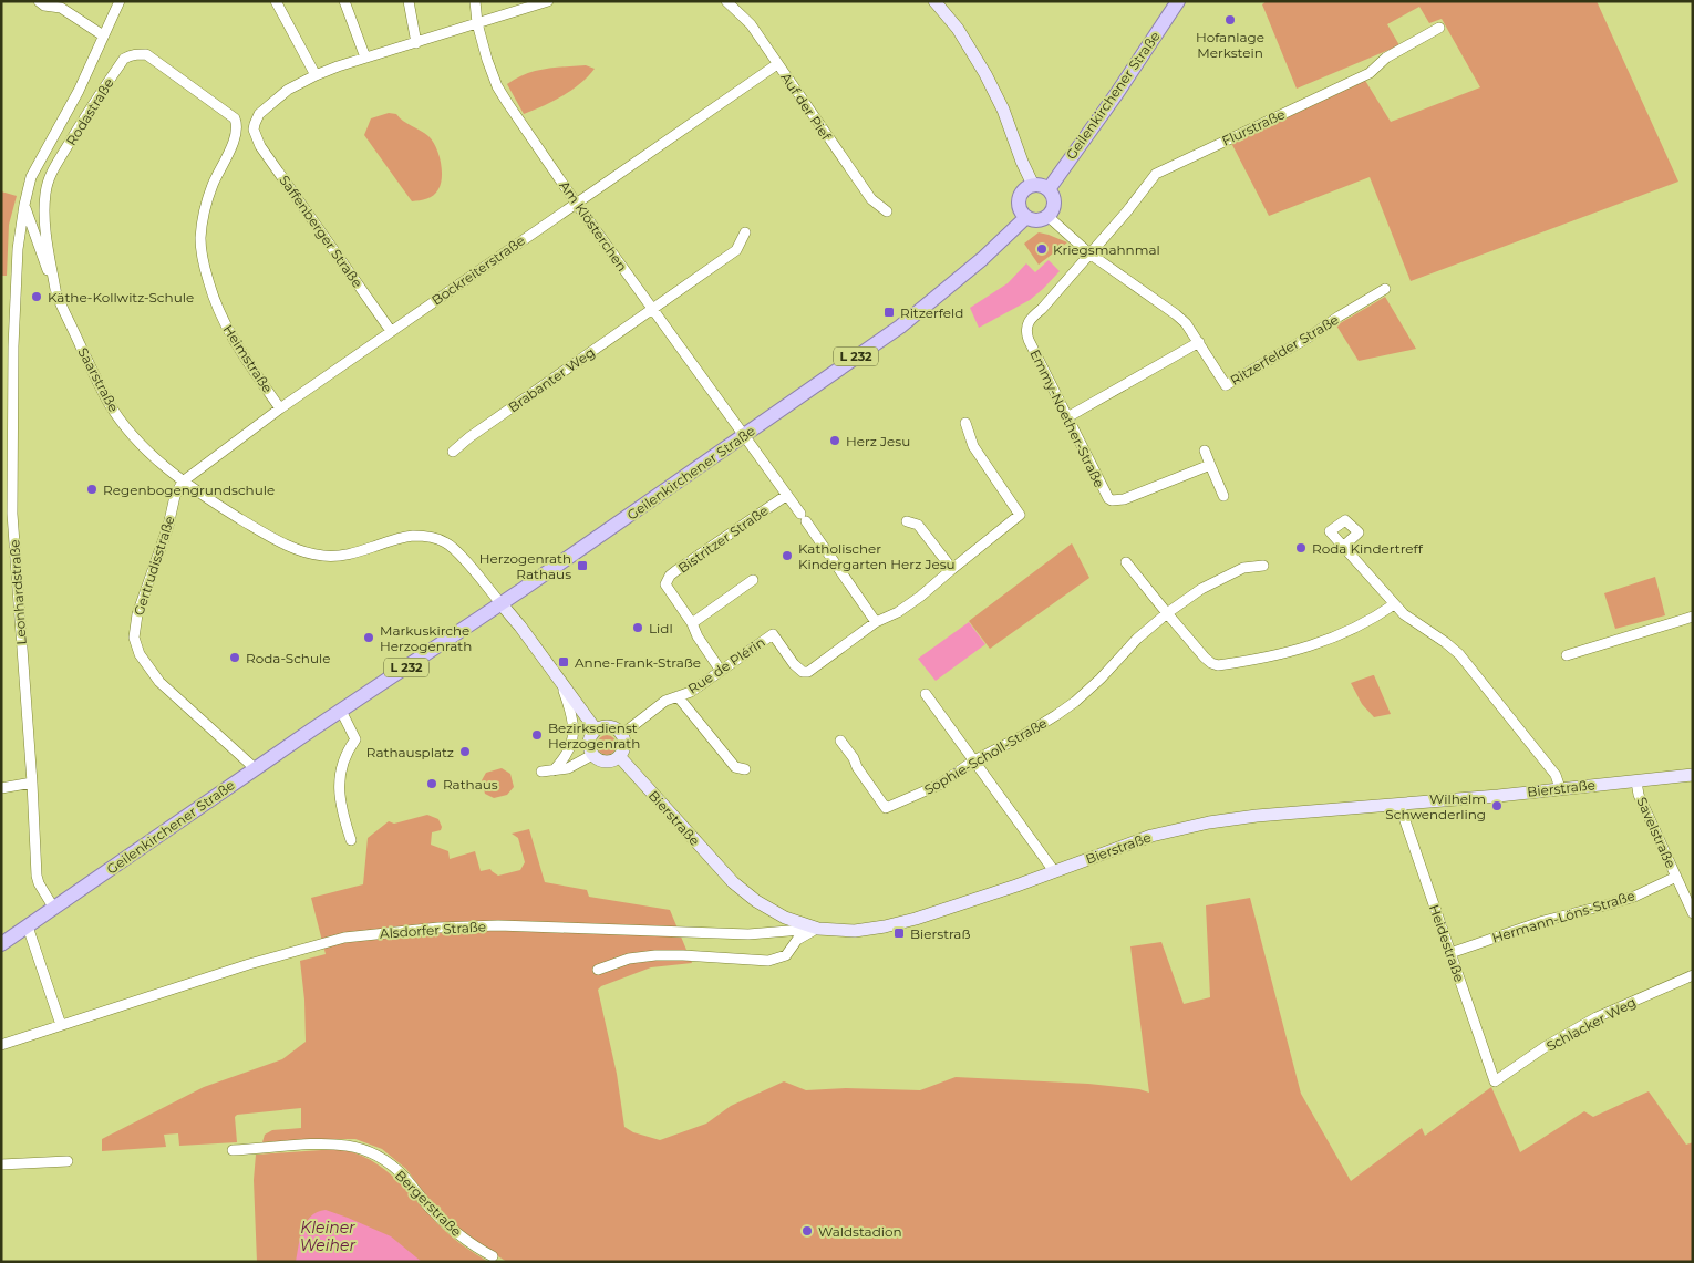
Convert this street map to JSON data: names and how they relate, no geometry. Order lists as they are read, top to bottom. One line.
{"streets":{"main road":["Geilenkirchener Straße","L 232","Bierstraße"],"street":["Auf der Pief","Rodastraße","Flurstraße","Am Klösterchen","Saffenberger Straße","Bockreiterstraße","Ritzerfelder Straße","Heimstraße","Saarstraße","Brabanter Weg","Emmy-Noether-Straße","Bistritzer Straße","Gertrudisstraße","Leonhardstraße","Rue de Plérin","Sophie-Scholl-Straße","Savelstraße","Hermann-Löns-Straße","Alsdorfer Straße","Heidestraße","Schlacker Weg","Bergerstraße"]},"crossings":[["Geilenkirchener Straße","Am Klösterchen"],["Geilenkirchener Straße","Ritzerfelder Straße"],["Geilenkirchener Straße","Saarstraße"],["Geilenkirchener Straße","Gertrudisstraße"],["Geilenkirchener Straße","Leonhardstraße"],["Auf der Pief","Bockreiterstraße"],["Rodastraße","Heimstraße"],["Rodastraße","Saarstraße"],["Flurstraße","Ritzerfelder Straße"],["Flurstraße","Emmy-Noether-Straße"],["Am Klösterchen","Bockreiterstraße"],["Am Klösterchen","Brabanter Weg"],["Am Klösterchen","Bistritzer Straße"],["Am Klösterchen","Rue de Plérin"],["Saffenberger Straße","Bockreiterstraße"],["Bockreiterstraße","Heimstraße"],["Bockreiterstraße","Saarstraße"],["Bockreiterstraße","Gertrudisstraße"],["Ritzerfelder Straße","Emmy-Noether-Straße"],["Saarstraße","Gertrudisstraße"],["Saarstraße","Leonhardstraße"],["Bistritzer Straße","Rue de Plérin"],["Rue de Plérin","Bierstraße"],["Bierstraße","Savelstraße"],["Bierstraße","Alsdorfer Straße"],["Bierstraße","Heidestraße"],["Savelstraße","Hermann-Löns-Straße"],["Hermann-Löns-Straße","Heidestraße"],["Heidestraße","Schlacker Weg"]],"water":["Kleiner Weiher"],"places":{"other":["Hofanlage Merkstein","Kriegsmahnmal","Käthe-Kollwitz-Schule","Herz Jesu","Regenbogengrundschule","Roda Kindertreff","Katholischer Kindergarten Herz Jesu","Lidl","Markuskirche Herzogenrath","Roda-Schule","Bezirksdienst Herzogenrath","Rathausplatz","Rathaus","Wilhelm Schwenderling","Waldstadion"],"transit":["Ritzerfeld","Herzogenrath Rathaus","Anne-Frank-Straße","Bierstraß"]}}
